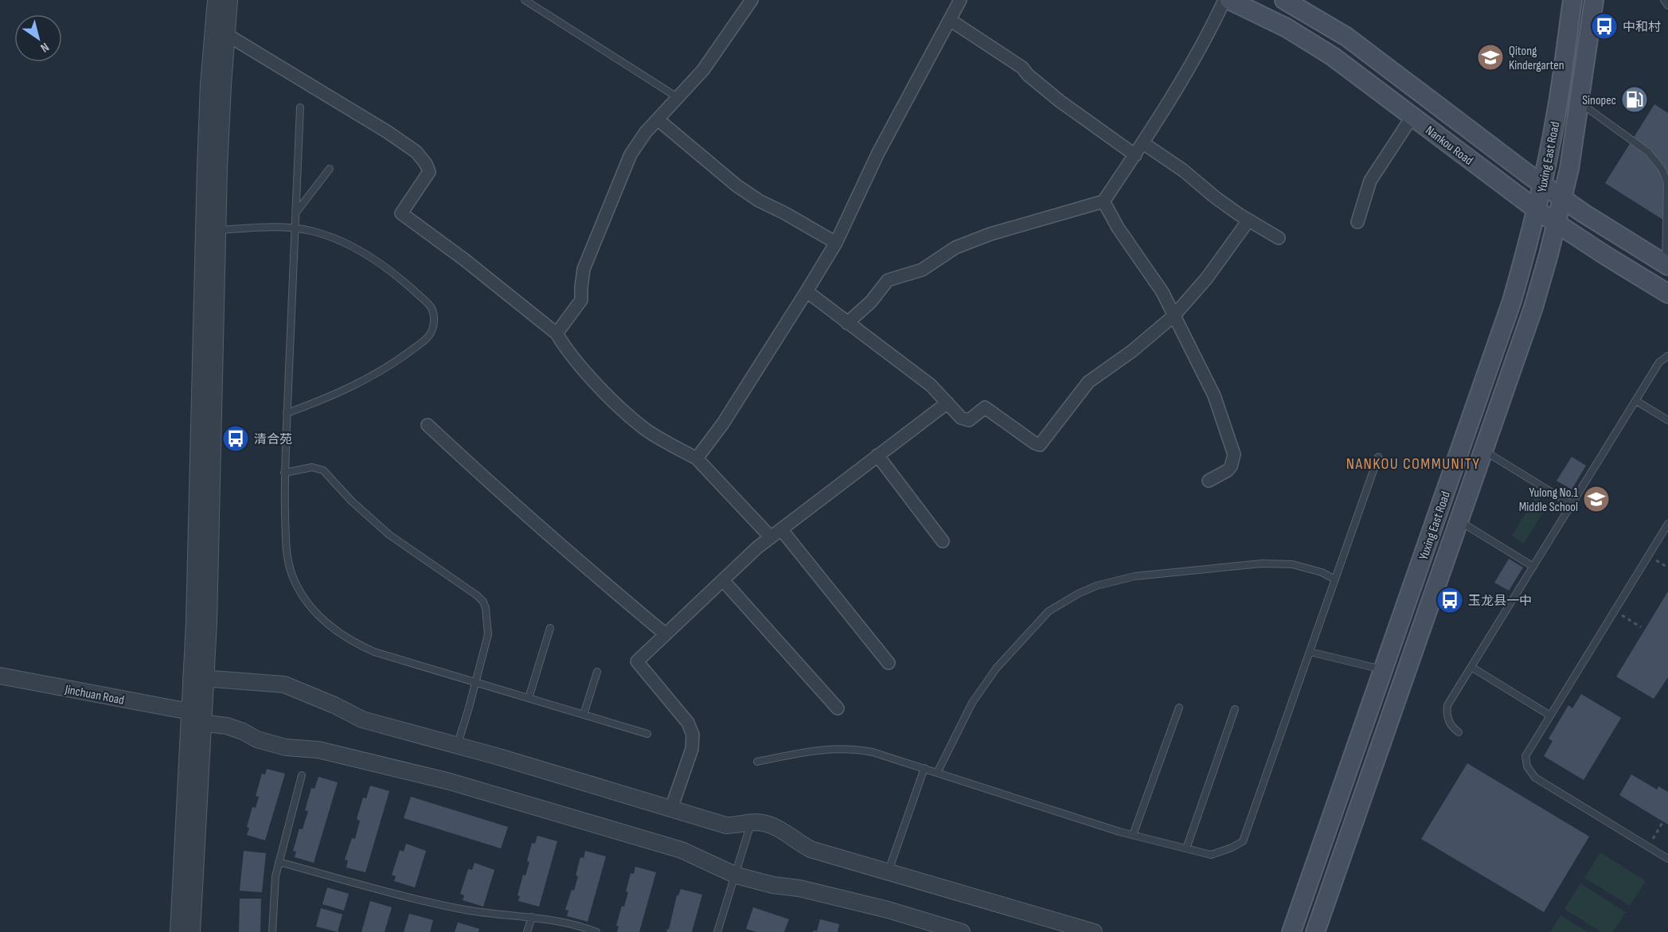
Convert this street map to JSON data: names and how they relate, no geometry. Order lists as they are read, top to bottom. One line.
{"streets":{"main road":["Nankou Road","Yuxing East Road"],"street":["Jinchuan Road"]},"crossings":[["Nankou Road","Yuxing East Road"]],"districts":["NANKOU COMMUNITY"],"places":{"bus stop":["中和村","清合苑","玉龙县一中"],"school or university":["Qitong Kindergarten","Yulong No.1 Middle School"],"fuel station":["Sinopec"]},"north":"bottom right"}
